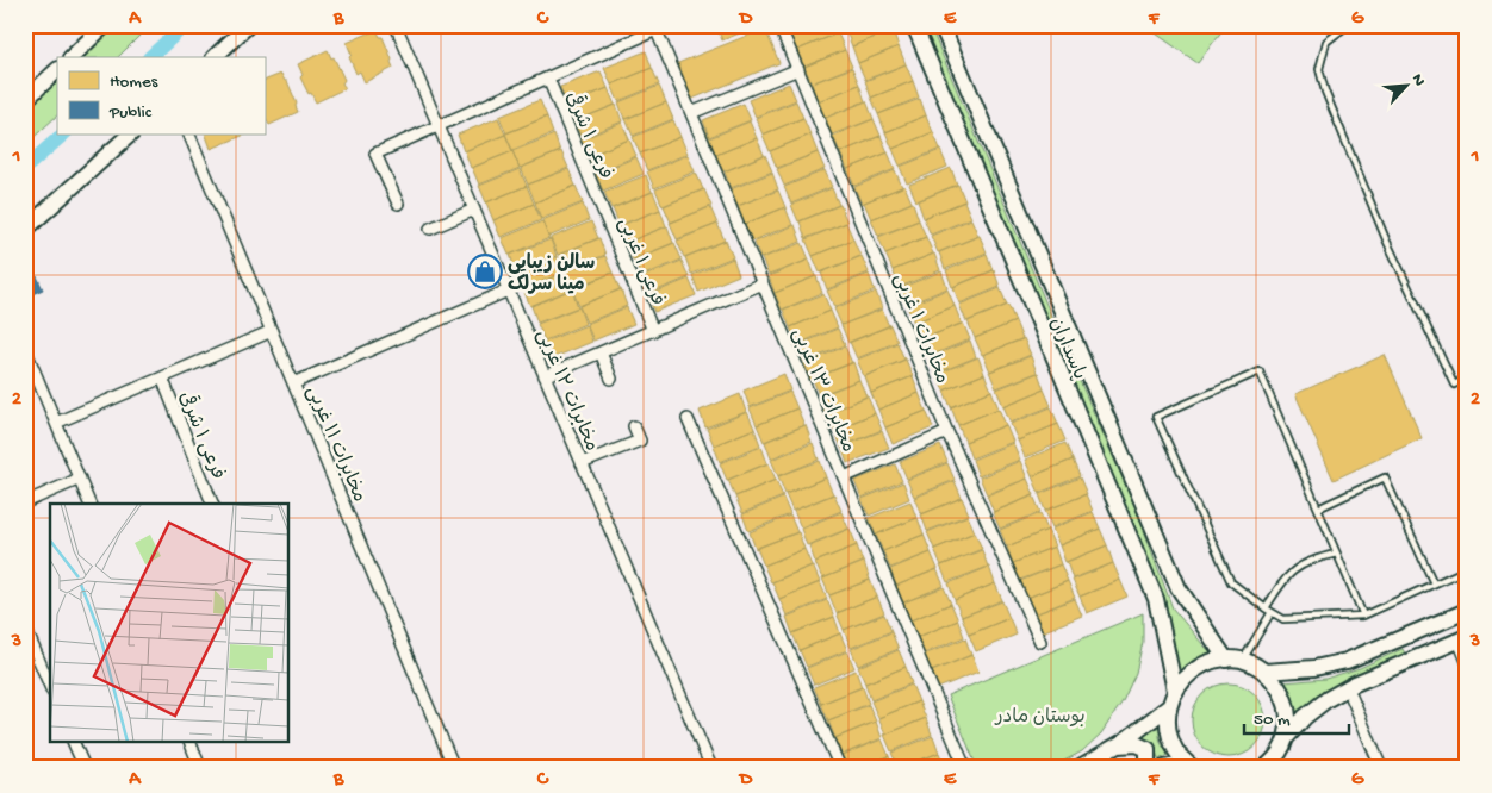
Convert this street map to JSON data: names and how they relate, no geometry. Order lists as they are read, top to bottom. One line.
{"streets":{"main road":["پاسداران"],"street":["فرعی ۱ شرقی","فرعی ۱ غربی","مخابرات ۱ غربی","مخابرات ۱۲ غربی","مخابرات ۱۳ غربی","مخابرات ۱۱ غربی"]},"crossings":[["فرعی ۱ شرقی","فرعی ۱ غربی"]],"parks":["بوستان مادر"],"places":{"shop":["سالن زیبایی مینا سرلک"]},"legend":["Homes","Public"],"scale_bar":"50 m","north":"top right","grid":{"columns":["A","B","C","D","E","F","G"],"rows":["1","2","3"]}}
